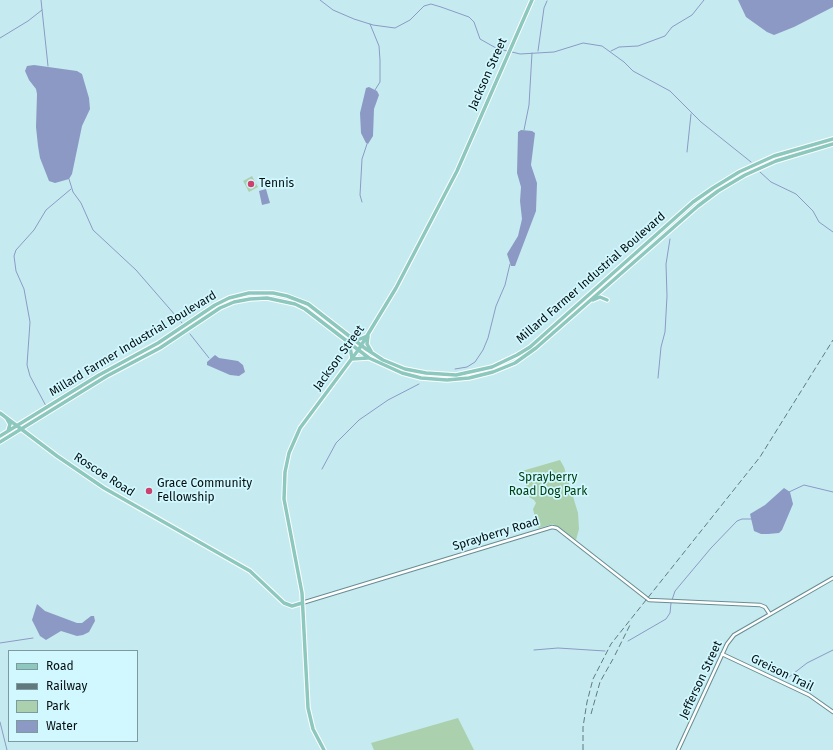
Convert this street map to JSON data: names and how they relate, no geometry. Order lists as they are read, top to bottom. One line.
{"streets":{"main road":["Jackson Street","Millard Farmer Industrial Boulevard","Roscoe Road"],"street":["Sprayberry Road","Greison Trail","Jefferson Street"]},"crossings":[["Jackson Street","Millard Farmer Industrial Boulevard"],["Jackson Street","Roscoe Road"],["Jackson Street","Sprayberry Road"],["Millard Farmer Industrial Boulevard","Roscoe Road"],["Roscoe Road","Sprayberry Road"],["Sprayberry Road","Jefferson Street"],["Greison Trail","Jefferson Street"]],"parks":["Sprayberry Road Dog Park"],"places":["Tennis","Grace Community Fellowship"],"legend":["Road","Railway","Park","Water"]}
